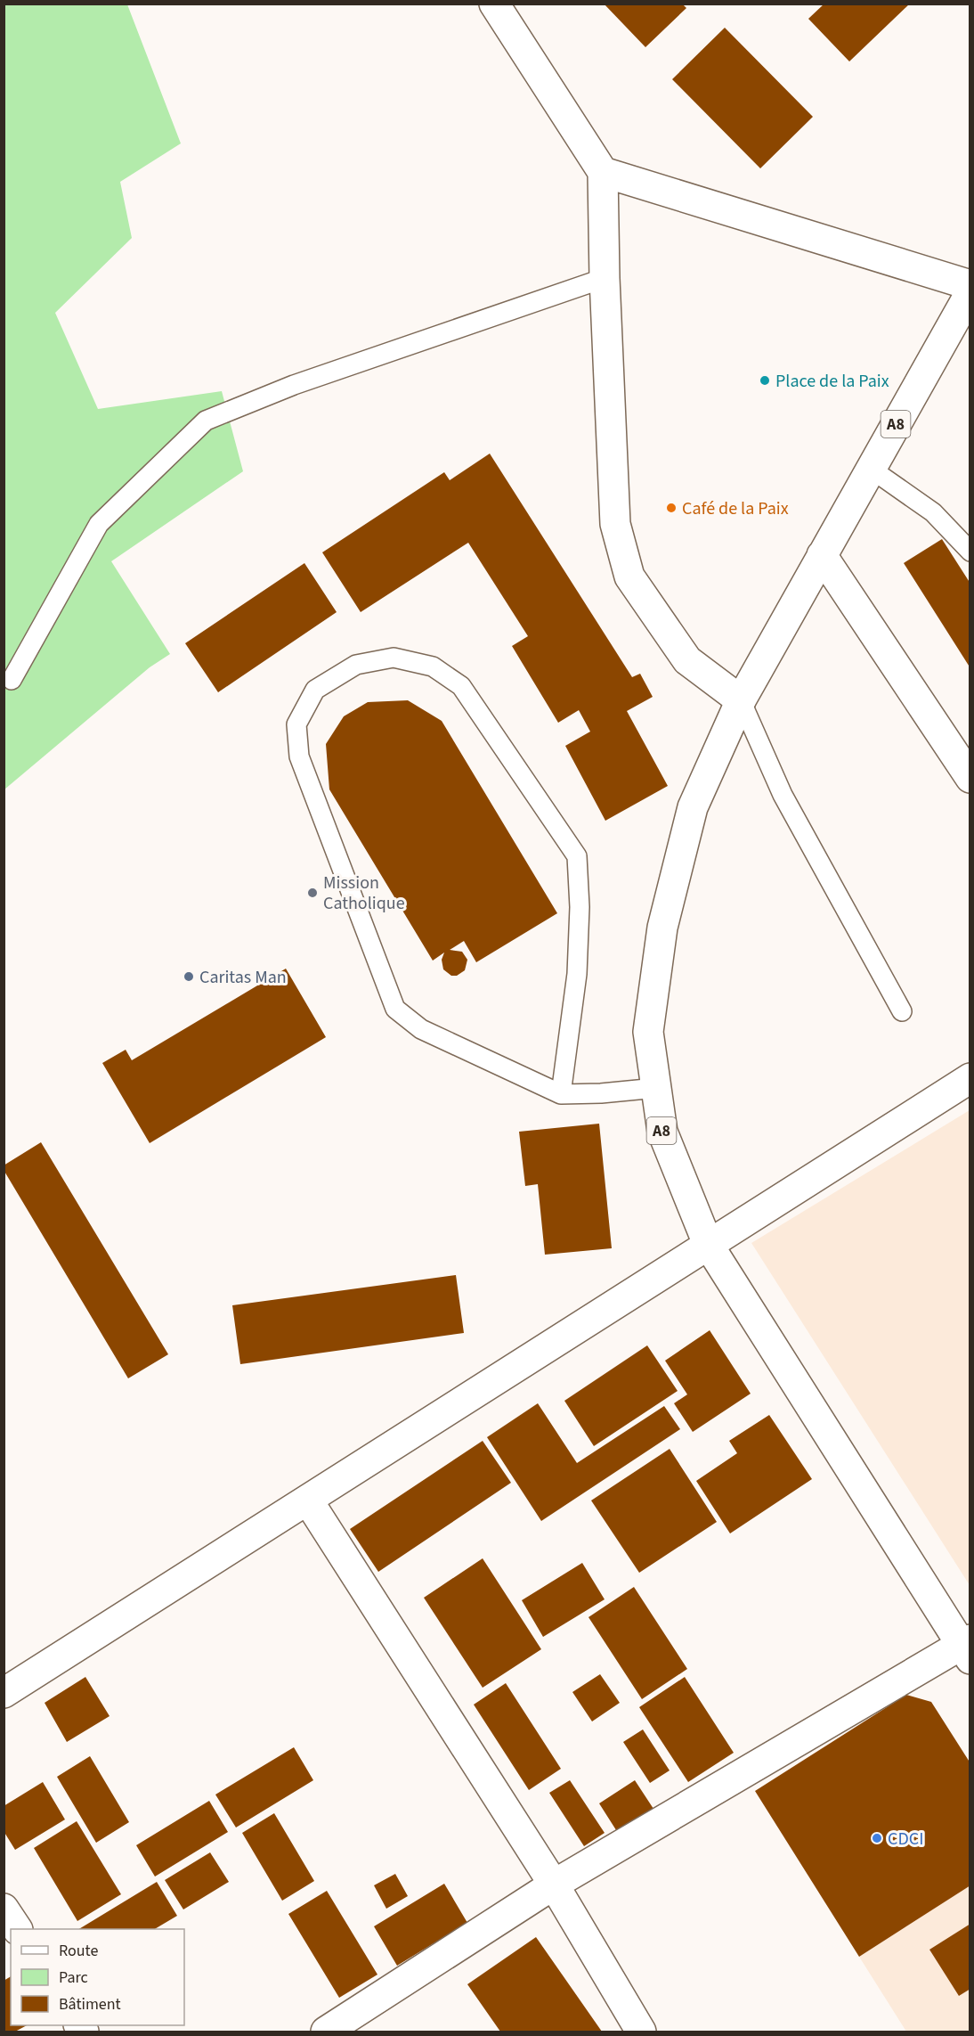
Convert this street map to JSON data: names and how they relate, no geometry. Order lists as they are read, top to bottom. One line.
{"streets":{"street":["A8"]},"places":["Place de la Paix","Café de la Paix","Mission Catholique","Caritas Man","CDCI"],"legend":["Route","Parc","Bâtiment"]}
